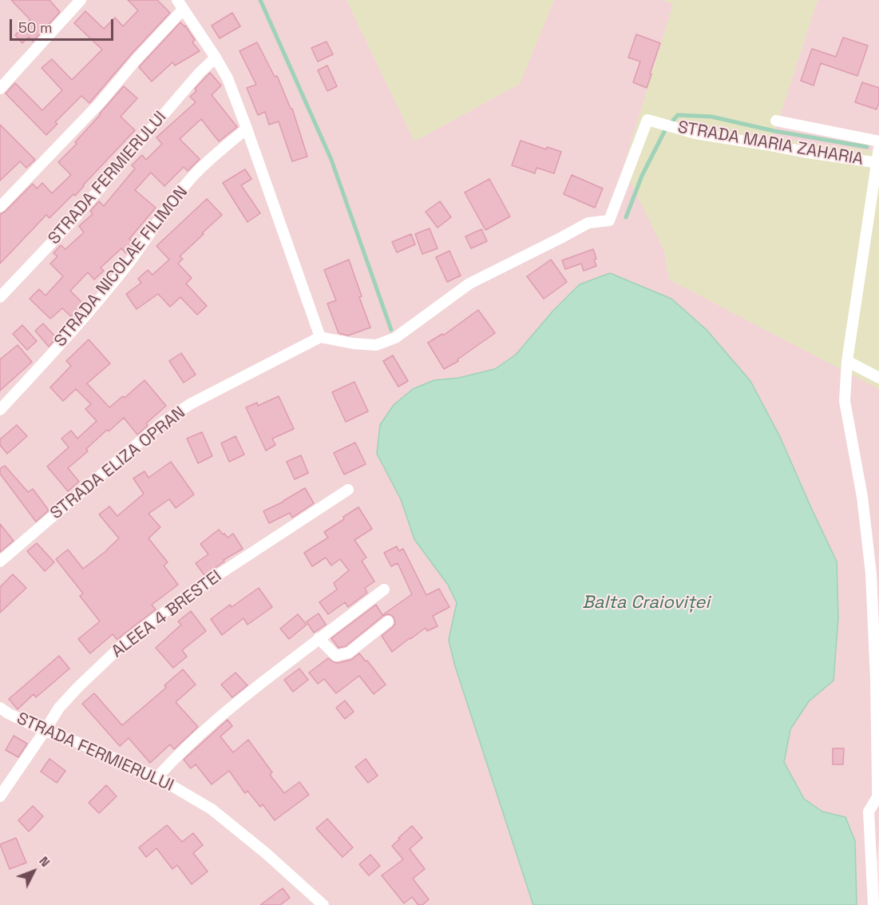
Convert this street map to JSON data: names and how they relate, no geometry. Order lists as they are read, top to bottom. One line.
{"streets":{"street":["STRADA MARIA ZAHARIA","STRADA FERMIERULUI","STRADA NICOLAE FILIMON","STRADA ELIZA OPRAN","ALEEA 4 BRESTEI"]},"crossings":[["STRADA MARIA ZAHARIA","STRADA ELIZA OPRAN"],["STRADA FERMIERULUI","ALEEA 4 BRESTEI"]],"water":["Balta Craioviței"],"scale_bar":"50 m","north":"top right"}
